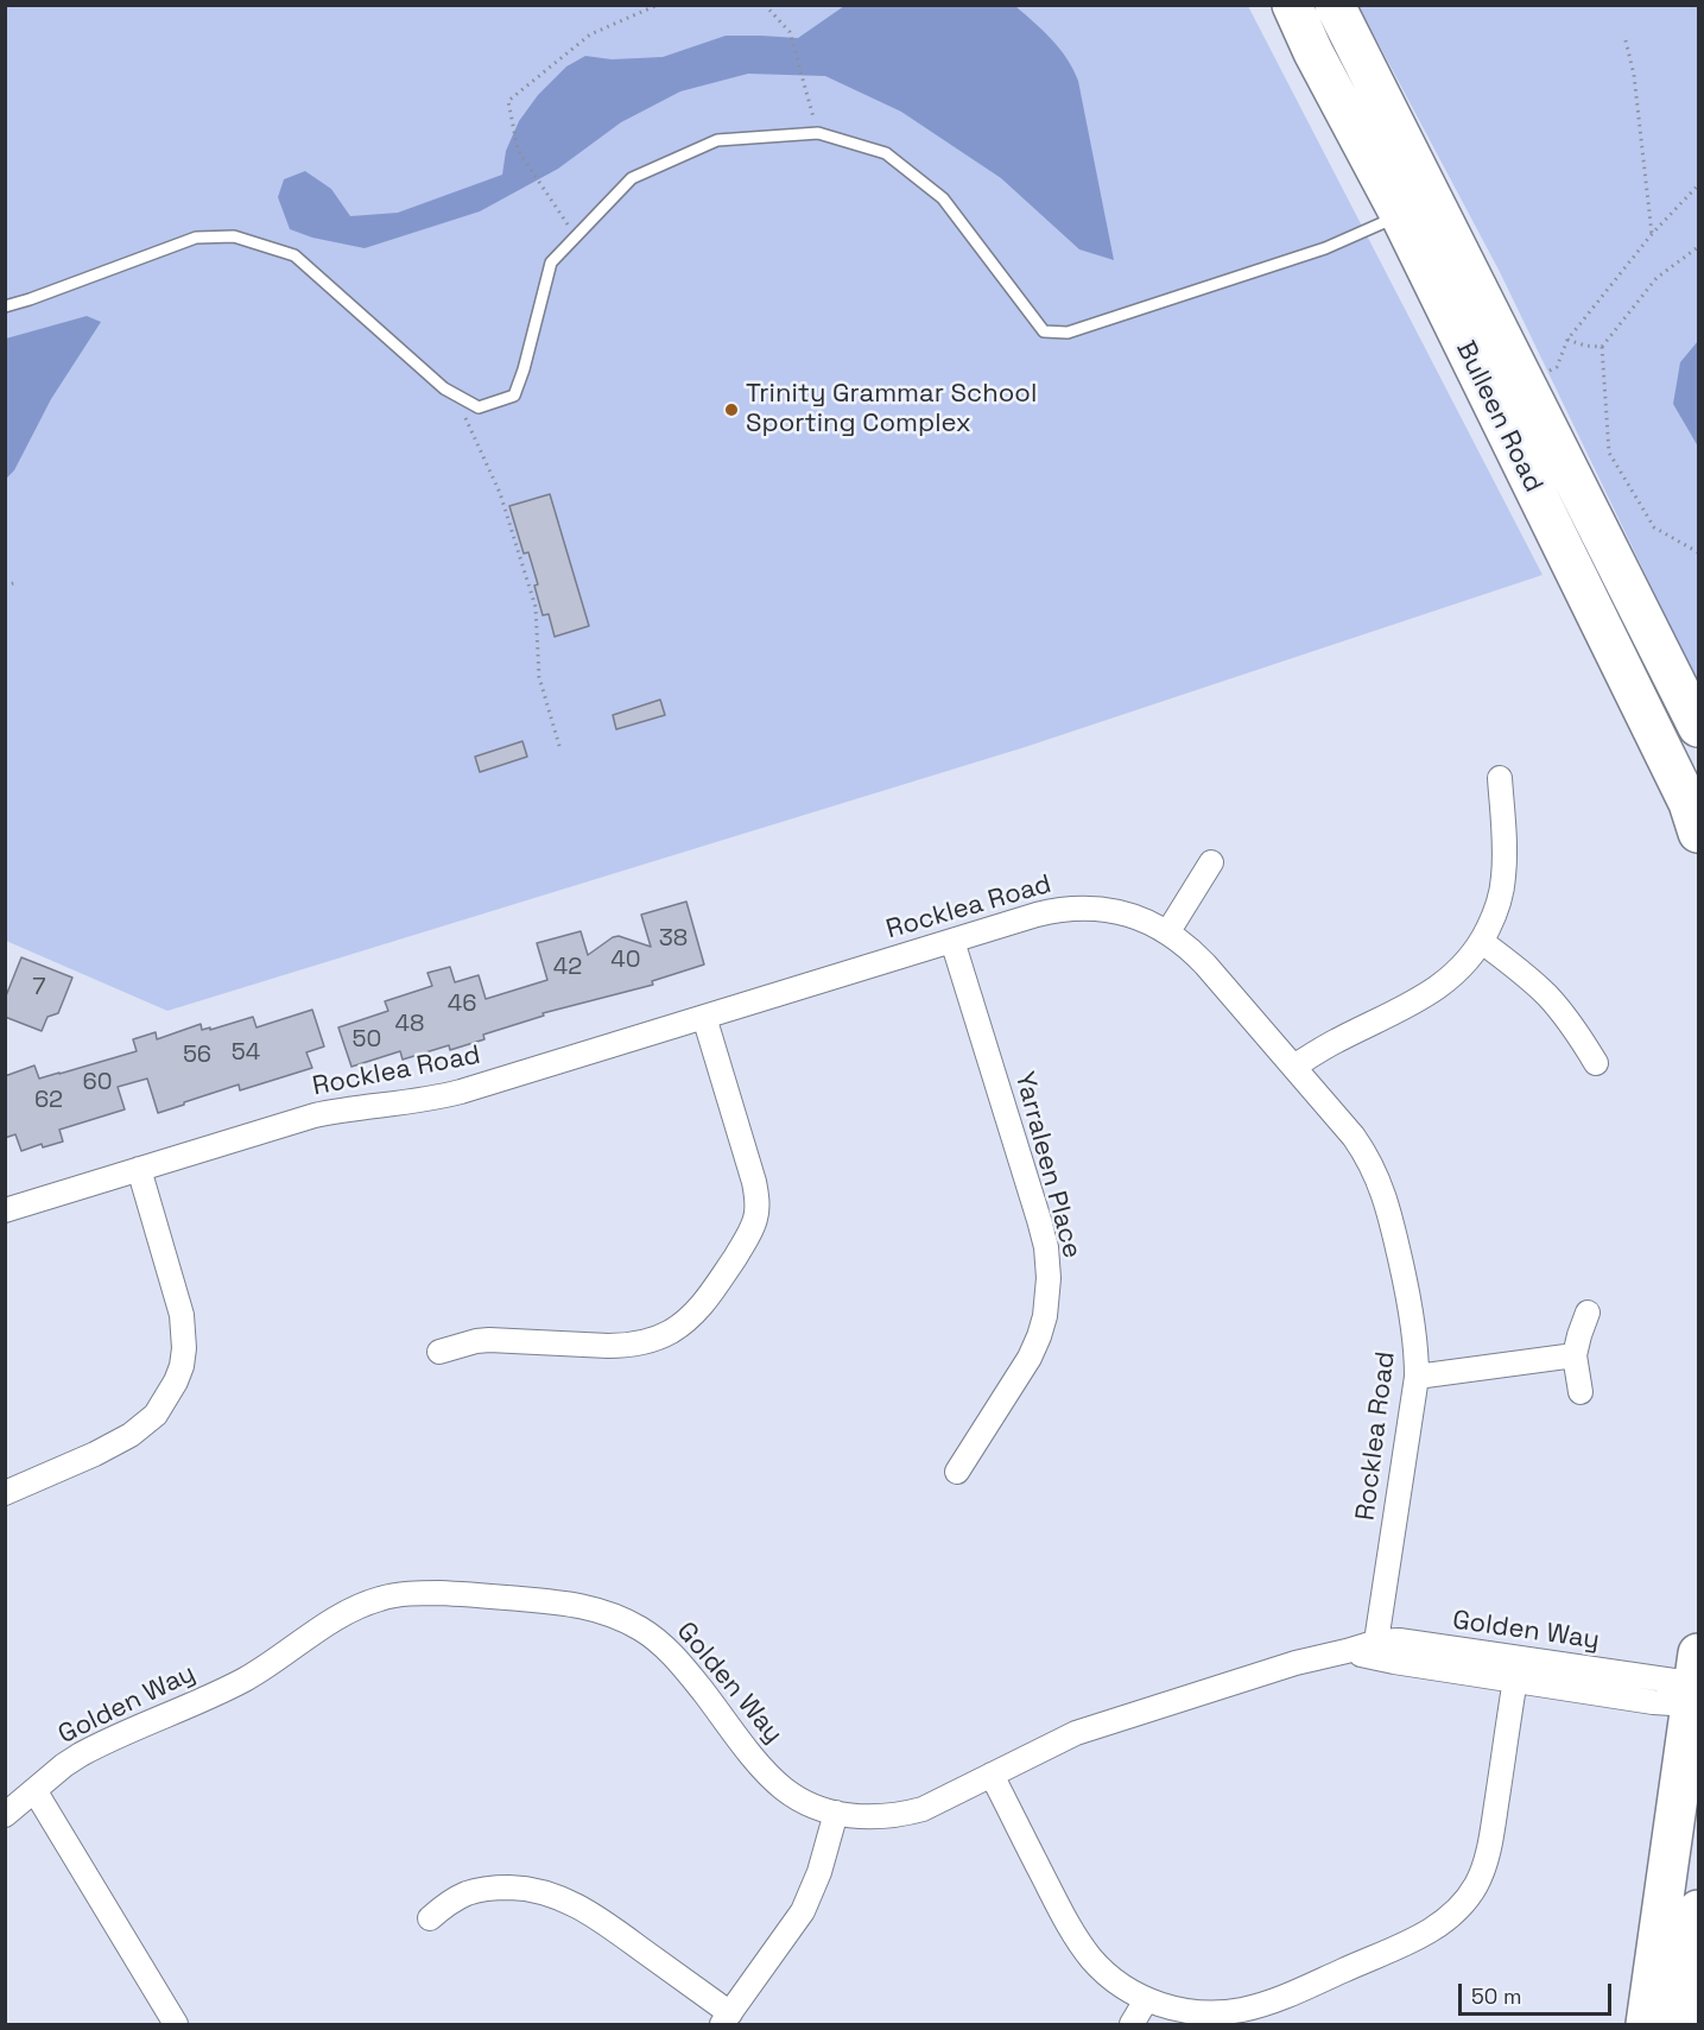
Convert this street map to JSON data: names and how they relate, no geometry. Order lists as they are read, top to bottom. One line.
{"streets":{"highway":["Bulleen Road"],"street":["Rocklea Road","Yarraleen Place","Golden Way"]},"crossings":[["Rocklea Road","Yarraleen Place"],["Rocklea Road","Golden Way"]],"places":["Trinity Grammar School Sporting Complex"],"house_numbers":["38","40","42","7","46","48","50","54","56","60","62"],"scale_bar":"50 m"}
